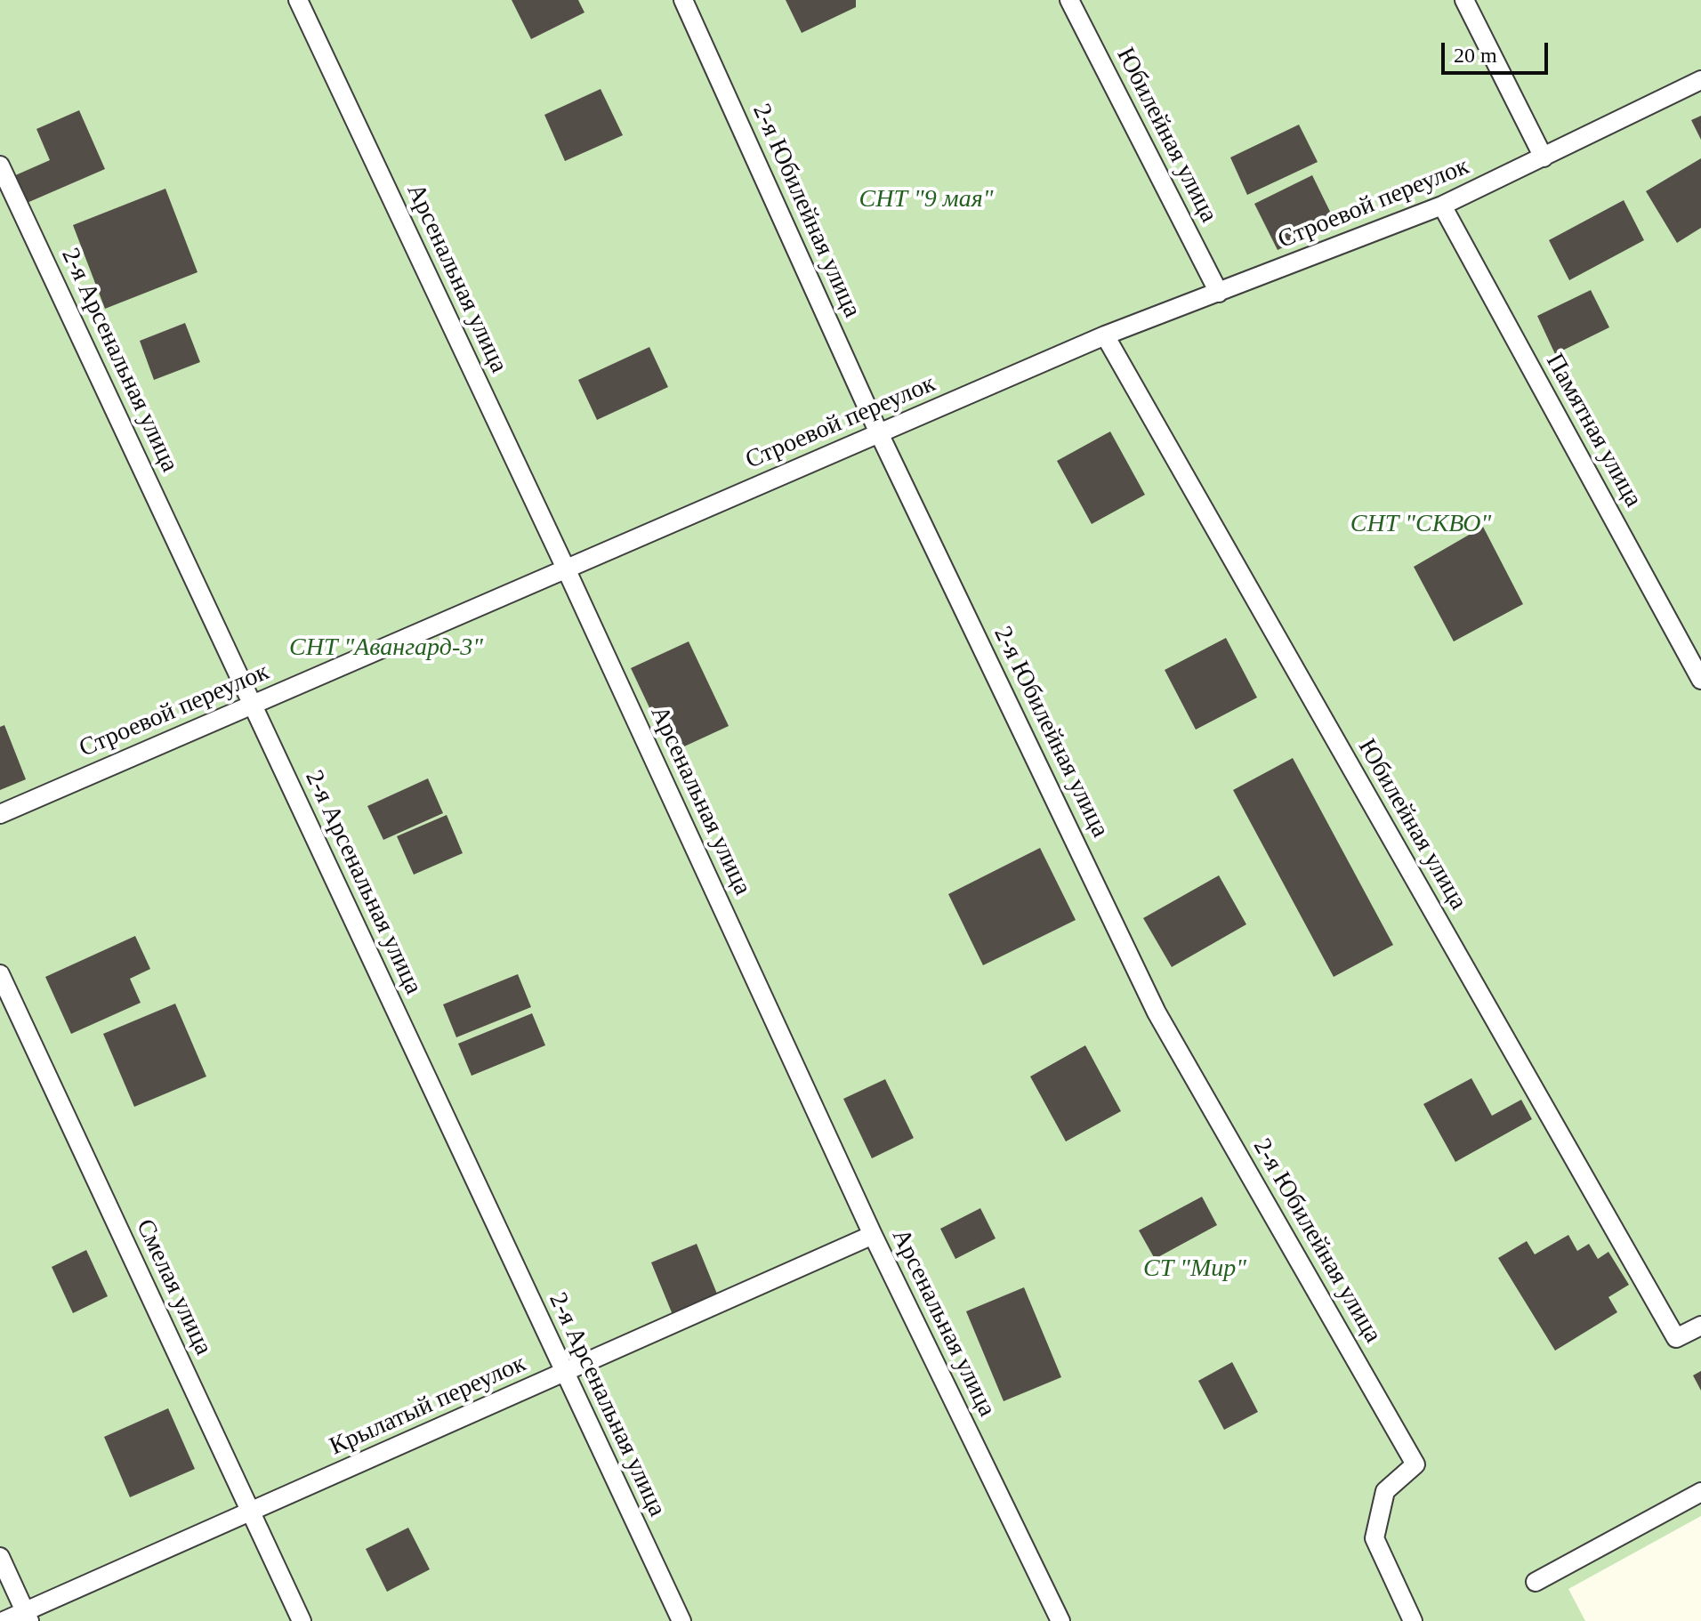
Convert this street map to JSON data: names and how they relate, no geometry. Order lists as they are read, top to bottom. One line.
{"streets":{"lane":["Юбилейная улица","Строевой переулок","2-я Юбилейная улица","Арсенальная улица","2-я Арсенальная улица","Памятная улица","Смелая улица","Крылатый переулок"]},"crossings":[["Юбилейная улица","Строевой переулок"],["Строевой переулок","2-я Юбилейная улица"],["Строевой переулок","Арсенальная улица"],["Строевой переулок","2-я Арсенальная улица"],["Строевой переулок","Памятная улица"],["Арсенальная улица","Крылатый переулок"],["2-я Арсенальная улица","Крылатый переулок"],["Смелая улица","Крылатый переулок"]],"parks":["СНТ \"9 мая\"","СНТ \"СКВО\"","СНТ \"Авангард-3\"","СТ \"Мир\""],"scale_bar":"20 m"}
